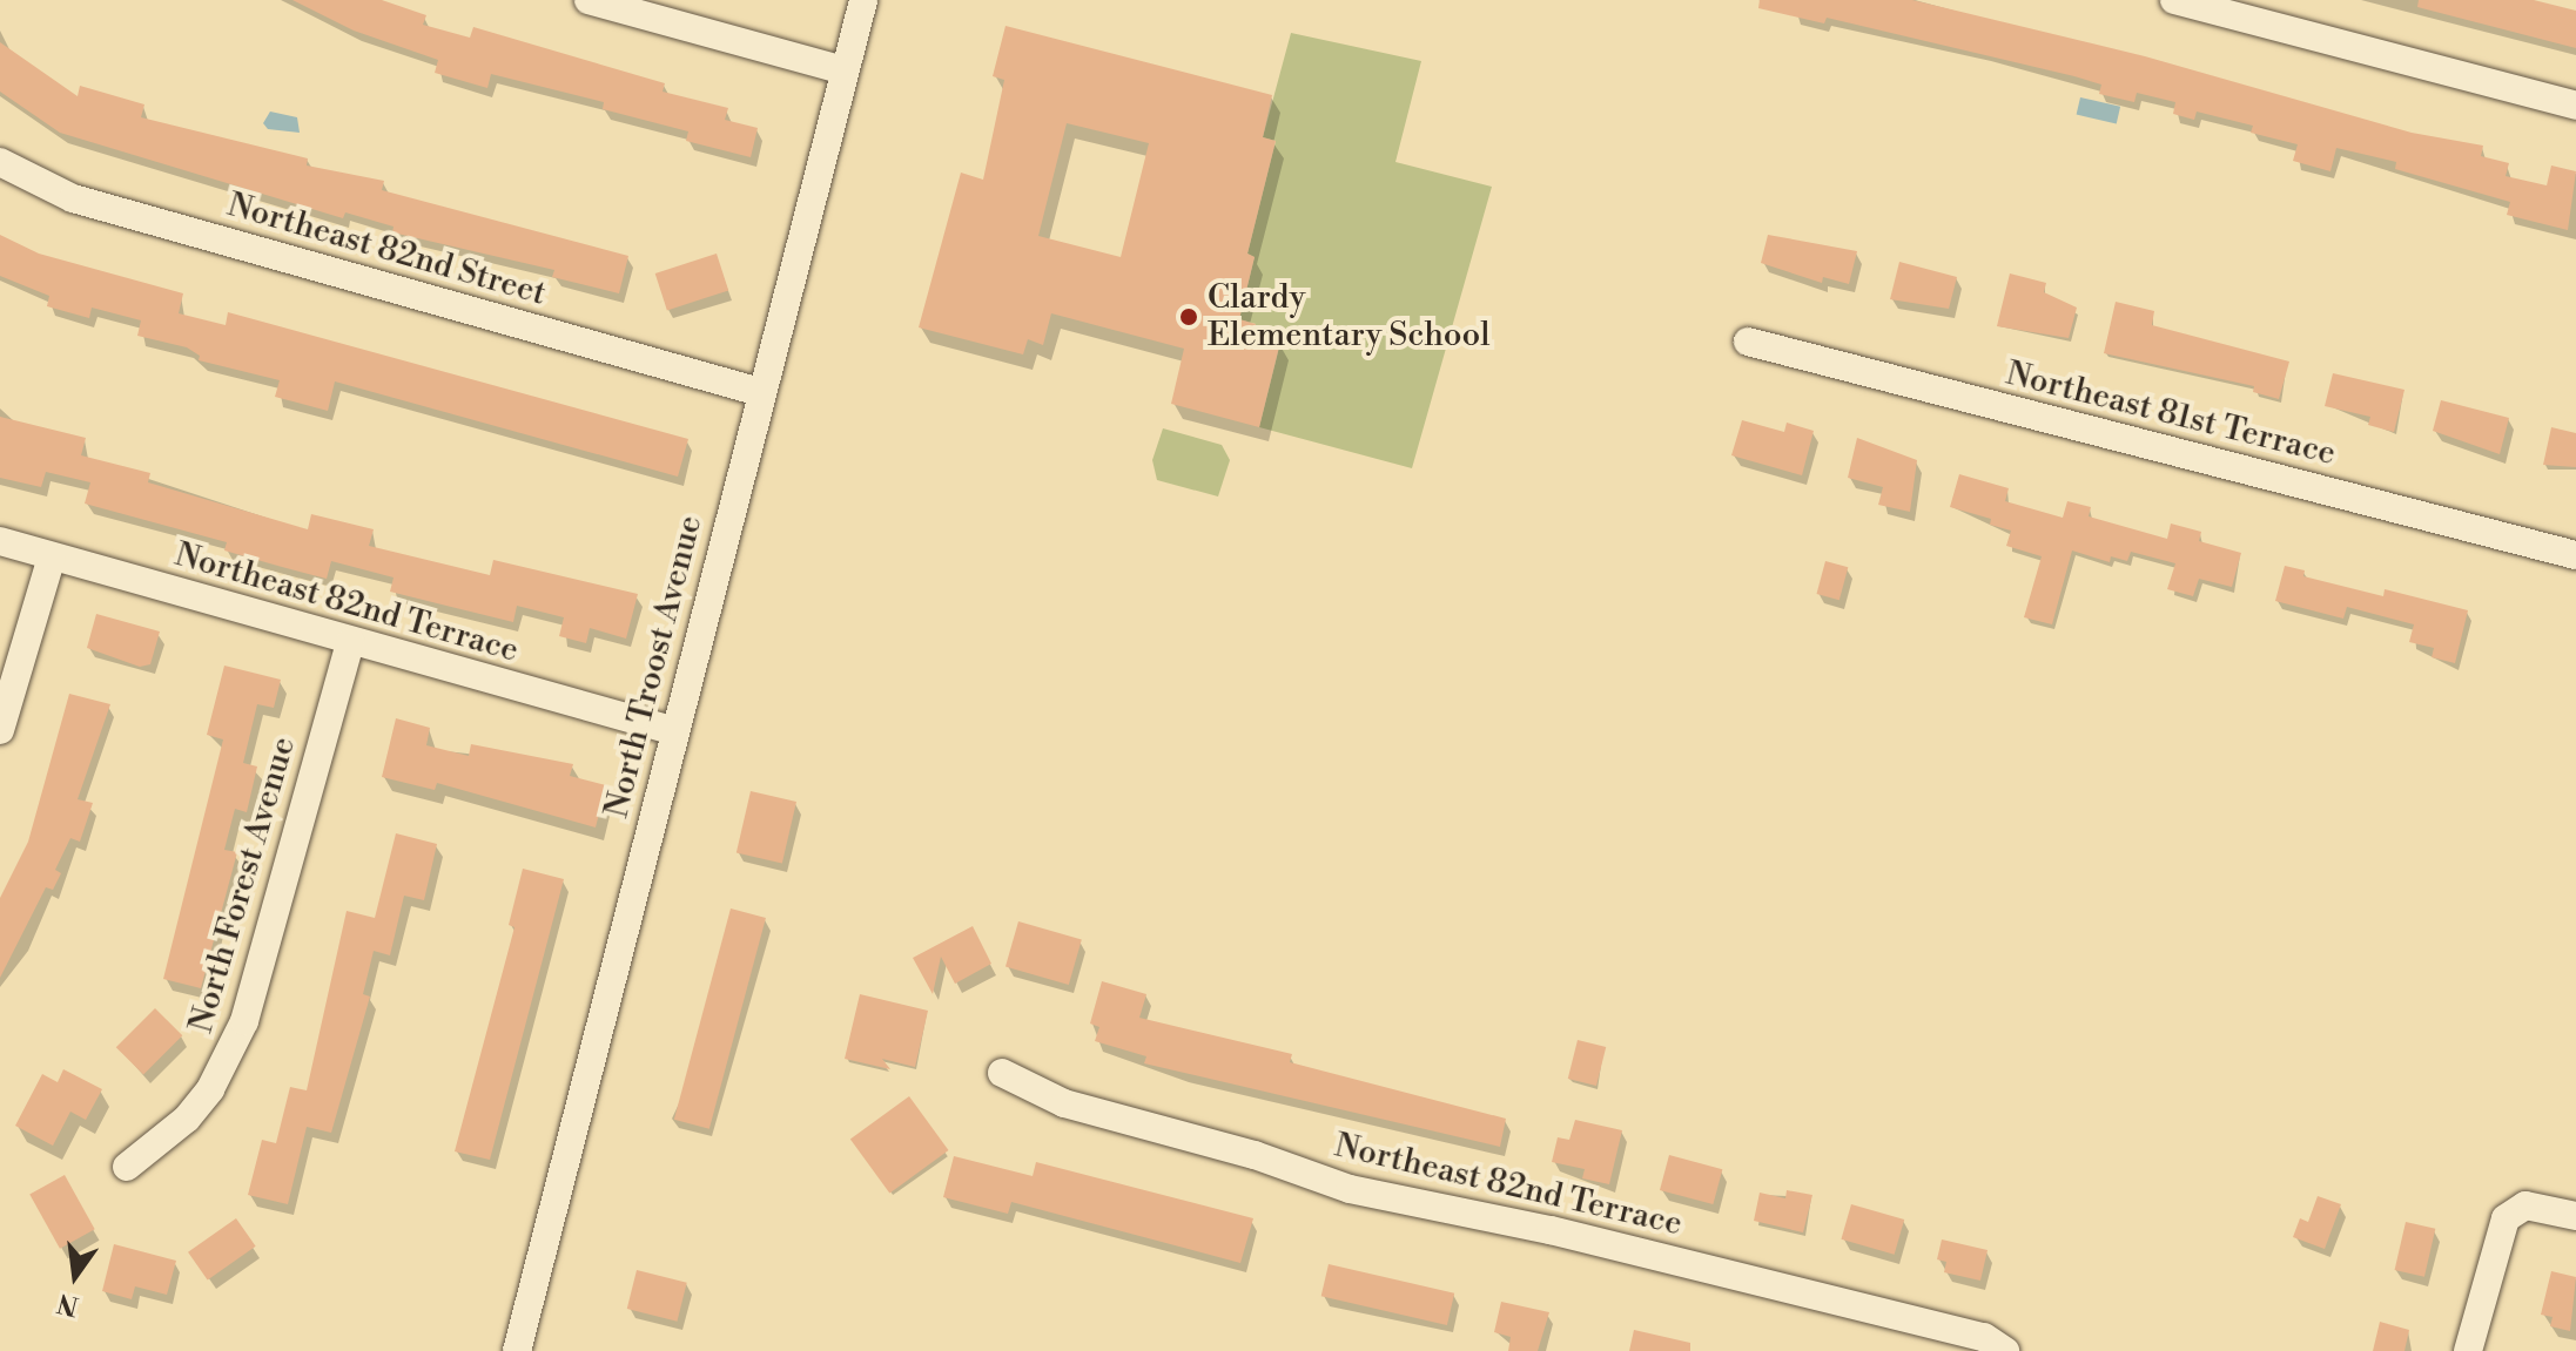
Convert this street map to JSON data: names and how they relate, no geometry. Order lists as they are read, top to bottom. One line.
{"streets":{"street":["Northeast 82nd Street","Northeast 81st Terrace","Northeast 82nd Terrace","North Troost Avenue","North Forest Avenue"]},"crossings":[["Northeast 82nd Street","North Troost Avenue"],["Northeast 82nd Terrace","North Troost Avenue"],["Northeast 82nd Terrace","North Forest Avenue"]],"places":["Clardy Elementary School"],"north":"bottom"}
